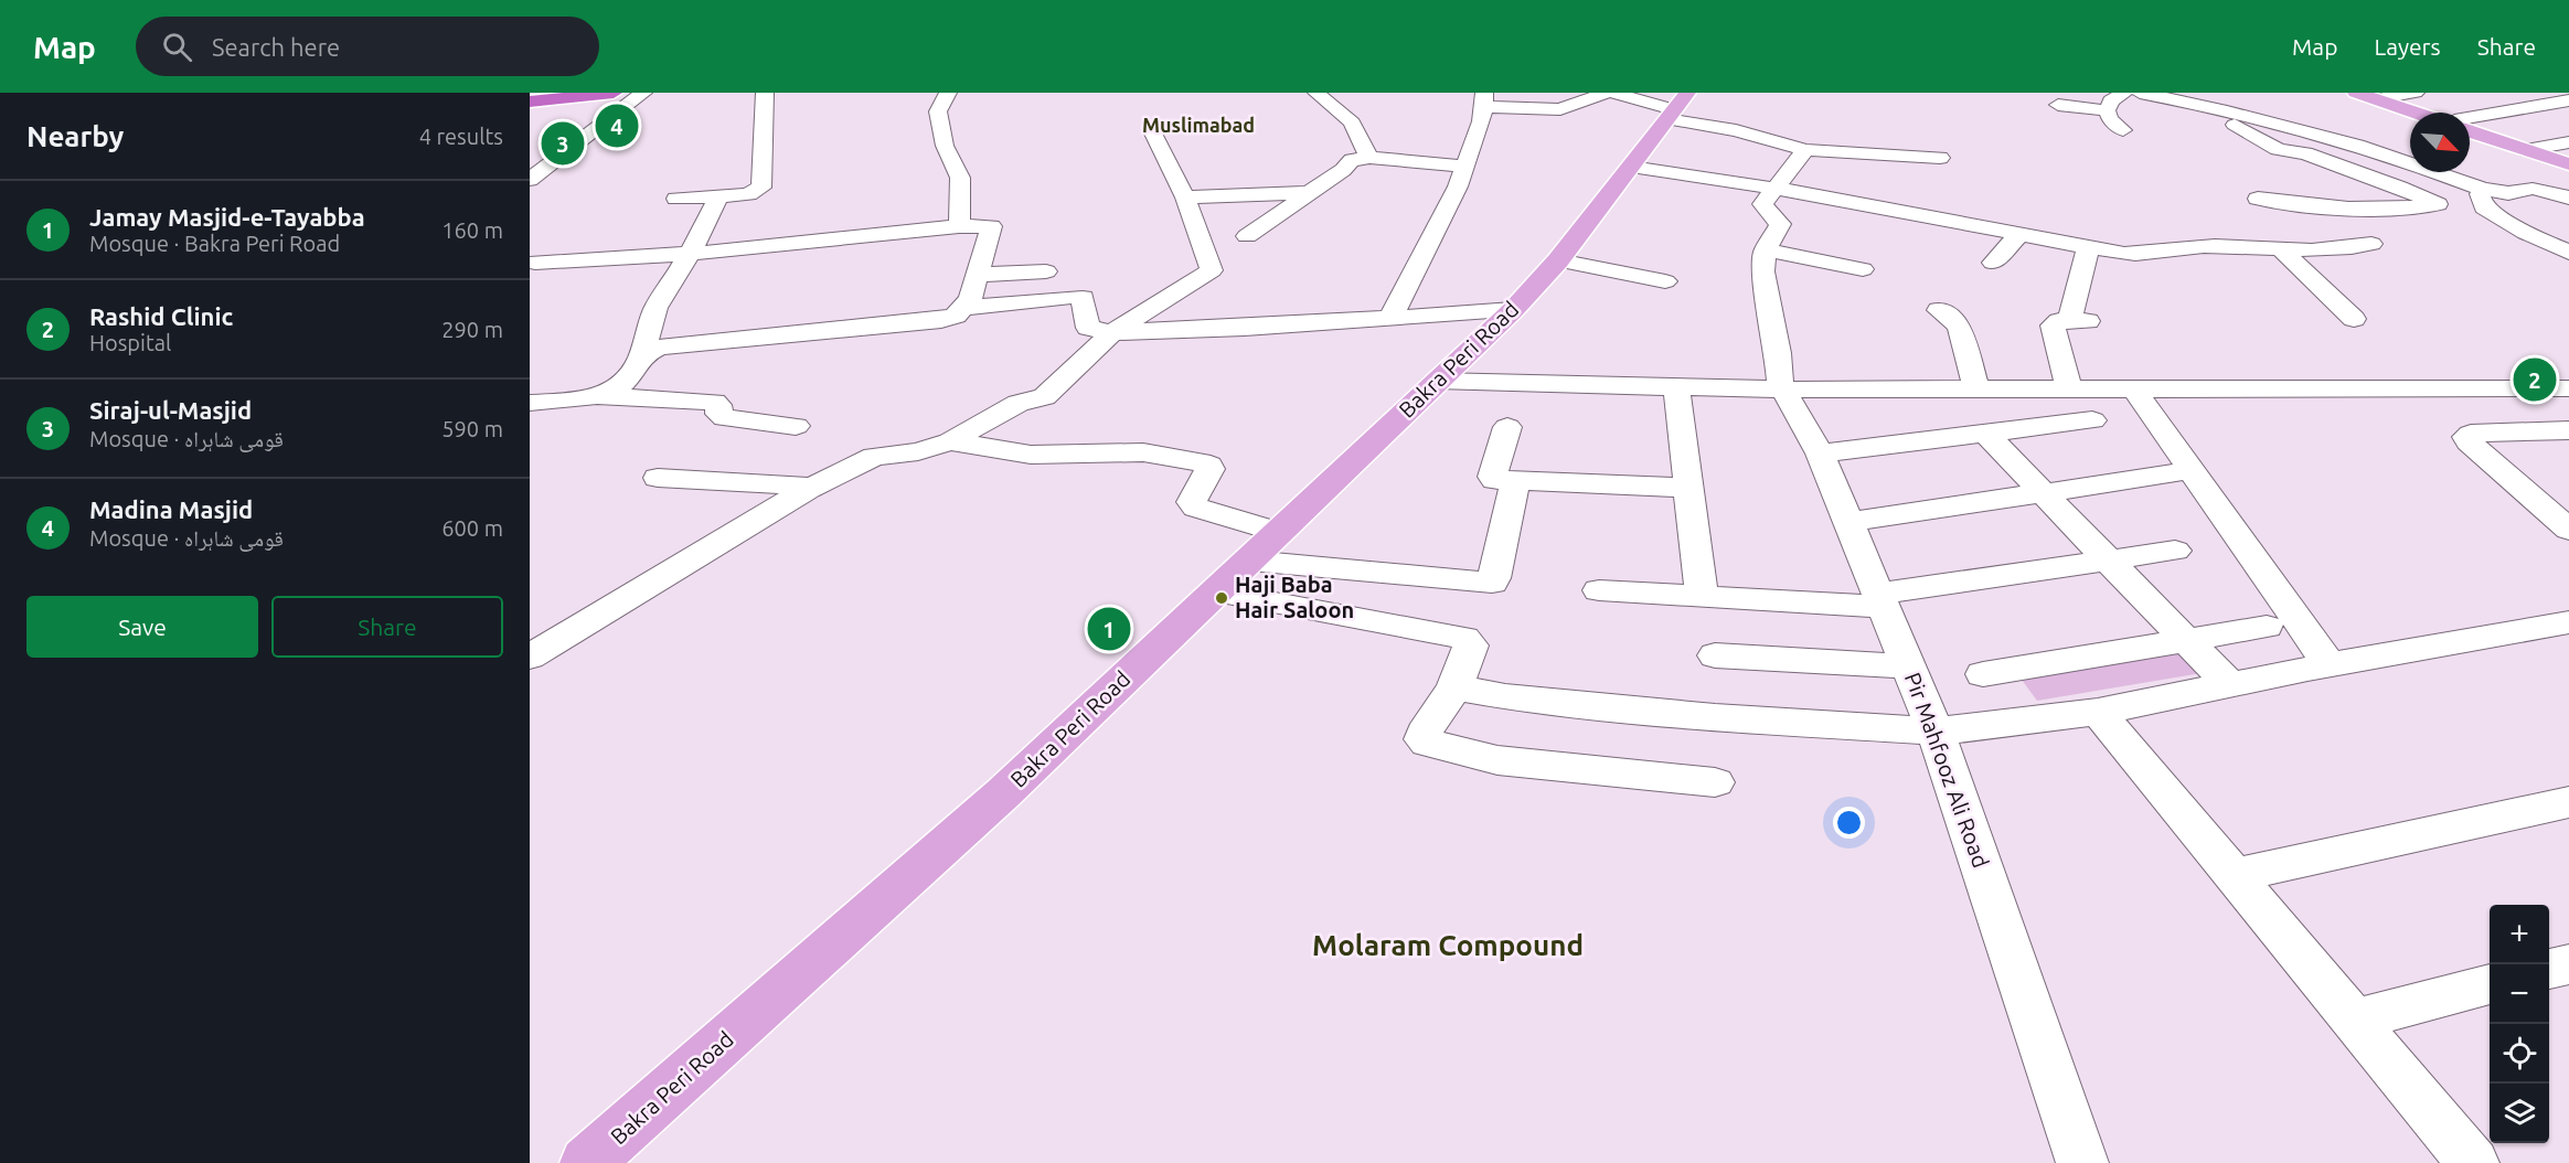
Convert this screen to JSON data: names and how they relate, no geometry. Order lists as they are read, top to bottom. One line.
{"streets":{"main road":["Bakra Peri Road"],"street":["Pir Mahfooz Ali Road"]},"districts":["Muslimabad","Molaram Compound"],"places":["Haji Baba Hair Saloon"],"north":"bottom right","page":{"header":"Map","search":"Search here","nav":["Map","Layers","Share"],"heading":["Nearby","4 results"],"pins":["4","3","2","1"],"list":[{"mark":"1","name":"Jamay Masjid-e-Tayabba","note":"Mosque · Bakra Peri Road","value":"160 m"},{"mark":"2","name":"Rashid Clinic","note":"Hospital","value":"290 m"},{"mark":"3","name":"Siraj-ul-Masjid","note":"Mosque · قومی شاہراہ","value":"590 m"},{"mark":"4","name":"Madina Masjid","note":"Mosque · قومی شاہراہ","value":"600 m"}],"buttons":["Save","Share"],"map_buttons":["+","−"]}}
